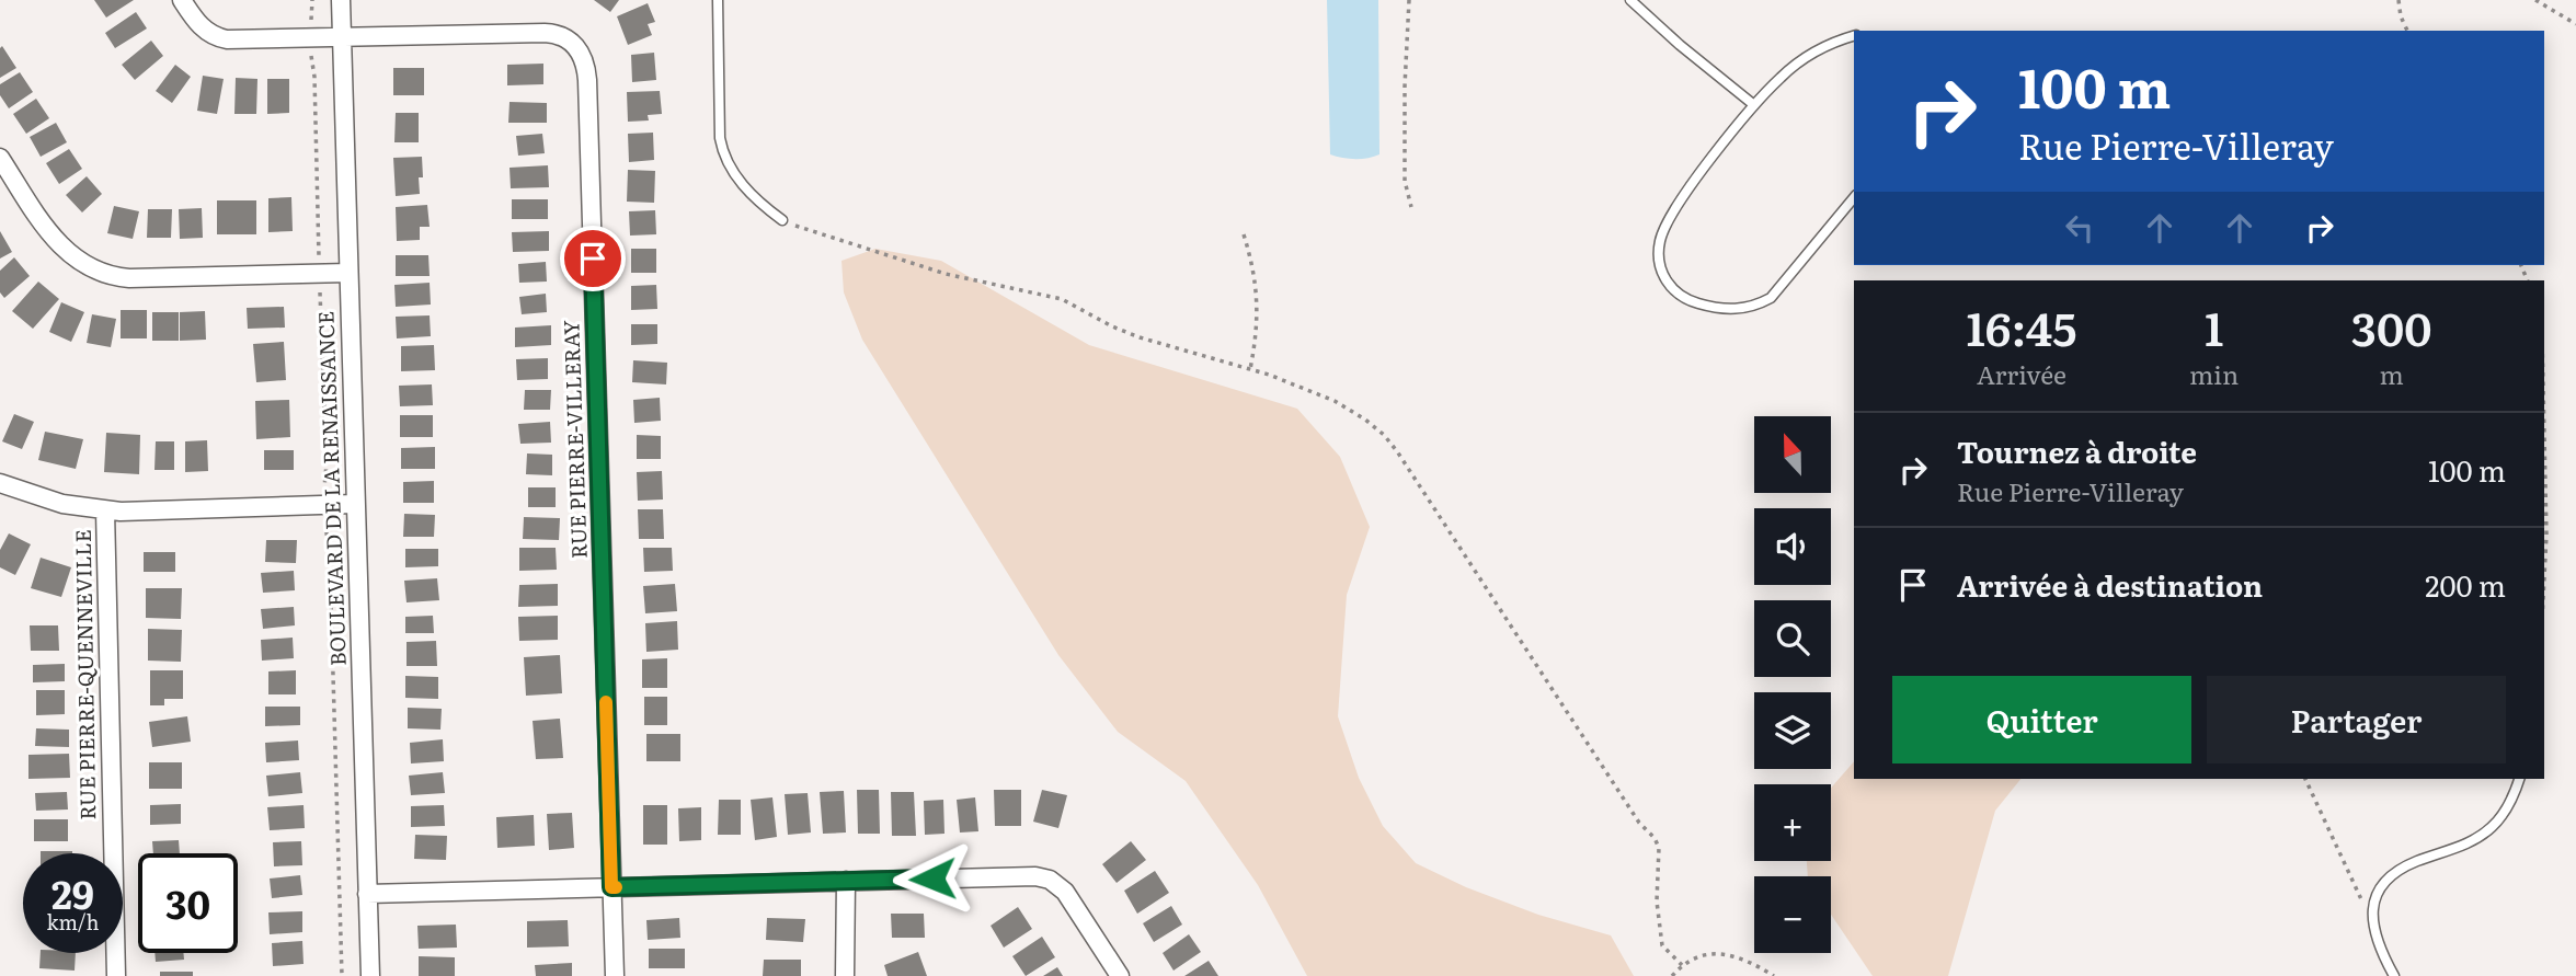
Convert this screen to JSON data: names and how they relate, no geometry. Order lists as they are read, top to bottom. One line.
{"streets":{"street":["RUE PIERRE-VILLERAY","BOULEVARD DE LA RENAISSANCE","RUE PIERRE-QUENNEVILLE"]},"crossings":[["RUE PIERRE-VILLERAY","BOULEVARD DE LA RENAISSANCE"]],"north":"top","page":{"turn":["100 m","Rue Pierre-Villeray"],"eta":["16:45","Arrivée","1","min","300","m"],"list":[{"name":"Tournez à droite","note":"Rue Pierre-Villeray","value":"100 m"},{"name":"Arrivée à destination","value":"200 m"}],"map_buttons":["+","−"],"buttons":["Quitter","Partager"],"speed":"29 km/h","limit":"30"}}
